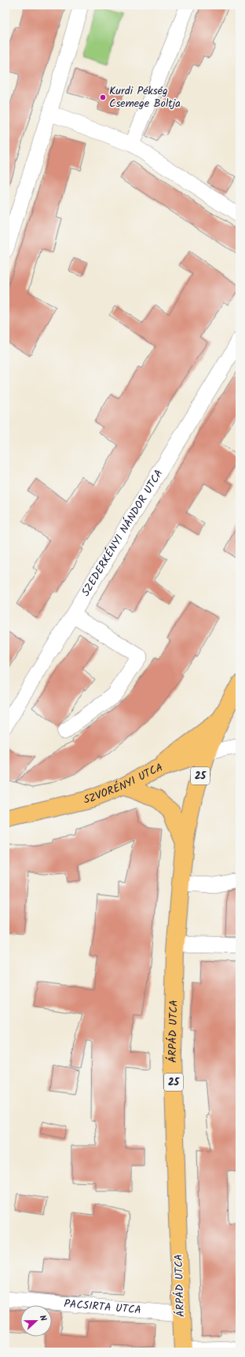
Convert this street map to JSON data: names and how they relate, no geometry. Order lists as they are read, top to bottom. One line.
{"streets":{"main road":["25","SZVORÉNYI UTCA","ÁRPÁD UTCA"],"street":["SZEDERKÉNYI NÁNDOR UTCA","PACSIRTA UTCA"]},"crossings":[["25","SZVORÉNYI UTCA"],["25","ÁRPÁD UTCA"],["SZVORÉNYI UTCA","ÁRPÁD UTCA"],["ÁRPÁD UTCA","PACSIRTA UTCA"]],"places":["Kurdi Pékség Csemege Boltja"],"north":"right"}
